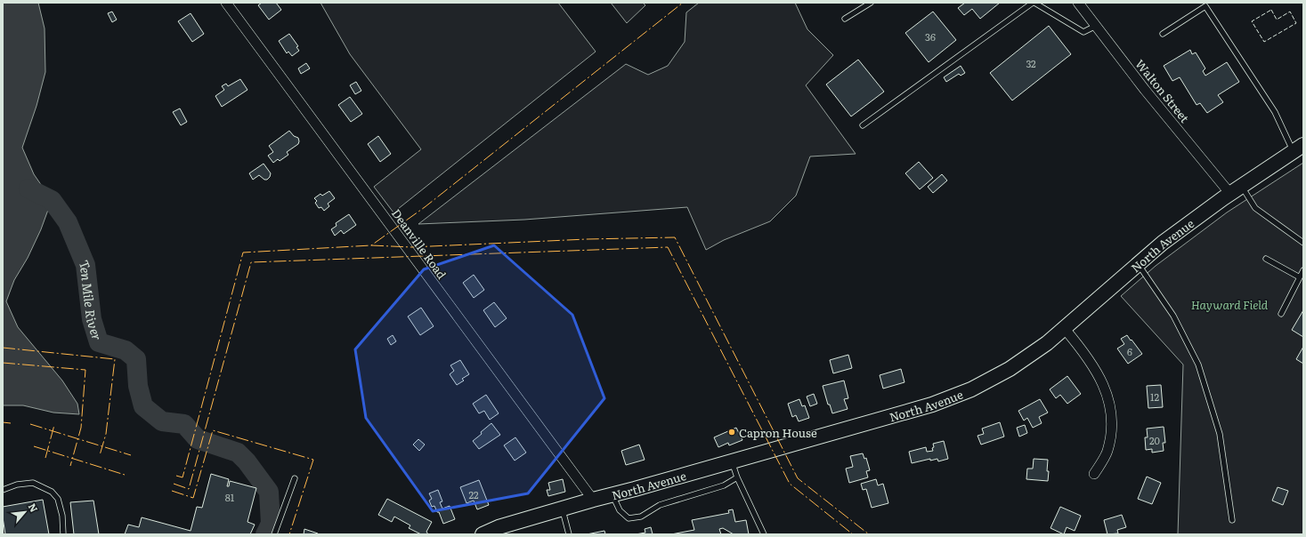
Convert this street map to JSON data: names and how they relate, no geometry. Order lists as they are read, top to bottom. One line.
{"streets":{"main road":["North Avenue"],"street":["Walton Street","Deanville Road"]},"crossings":[["Walton Street","North Avenue"],["Deanville Road","North Avenue"]],"water":["Ten Mile River"],"parks":["Hayward Field"],"places":["Capron House"],"house_numbers":["36","32","6","12","20","22","81"],"north":"top right"}
